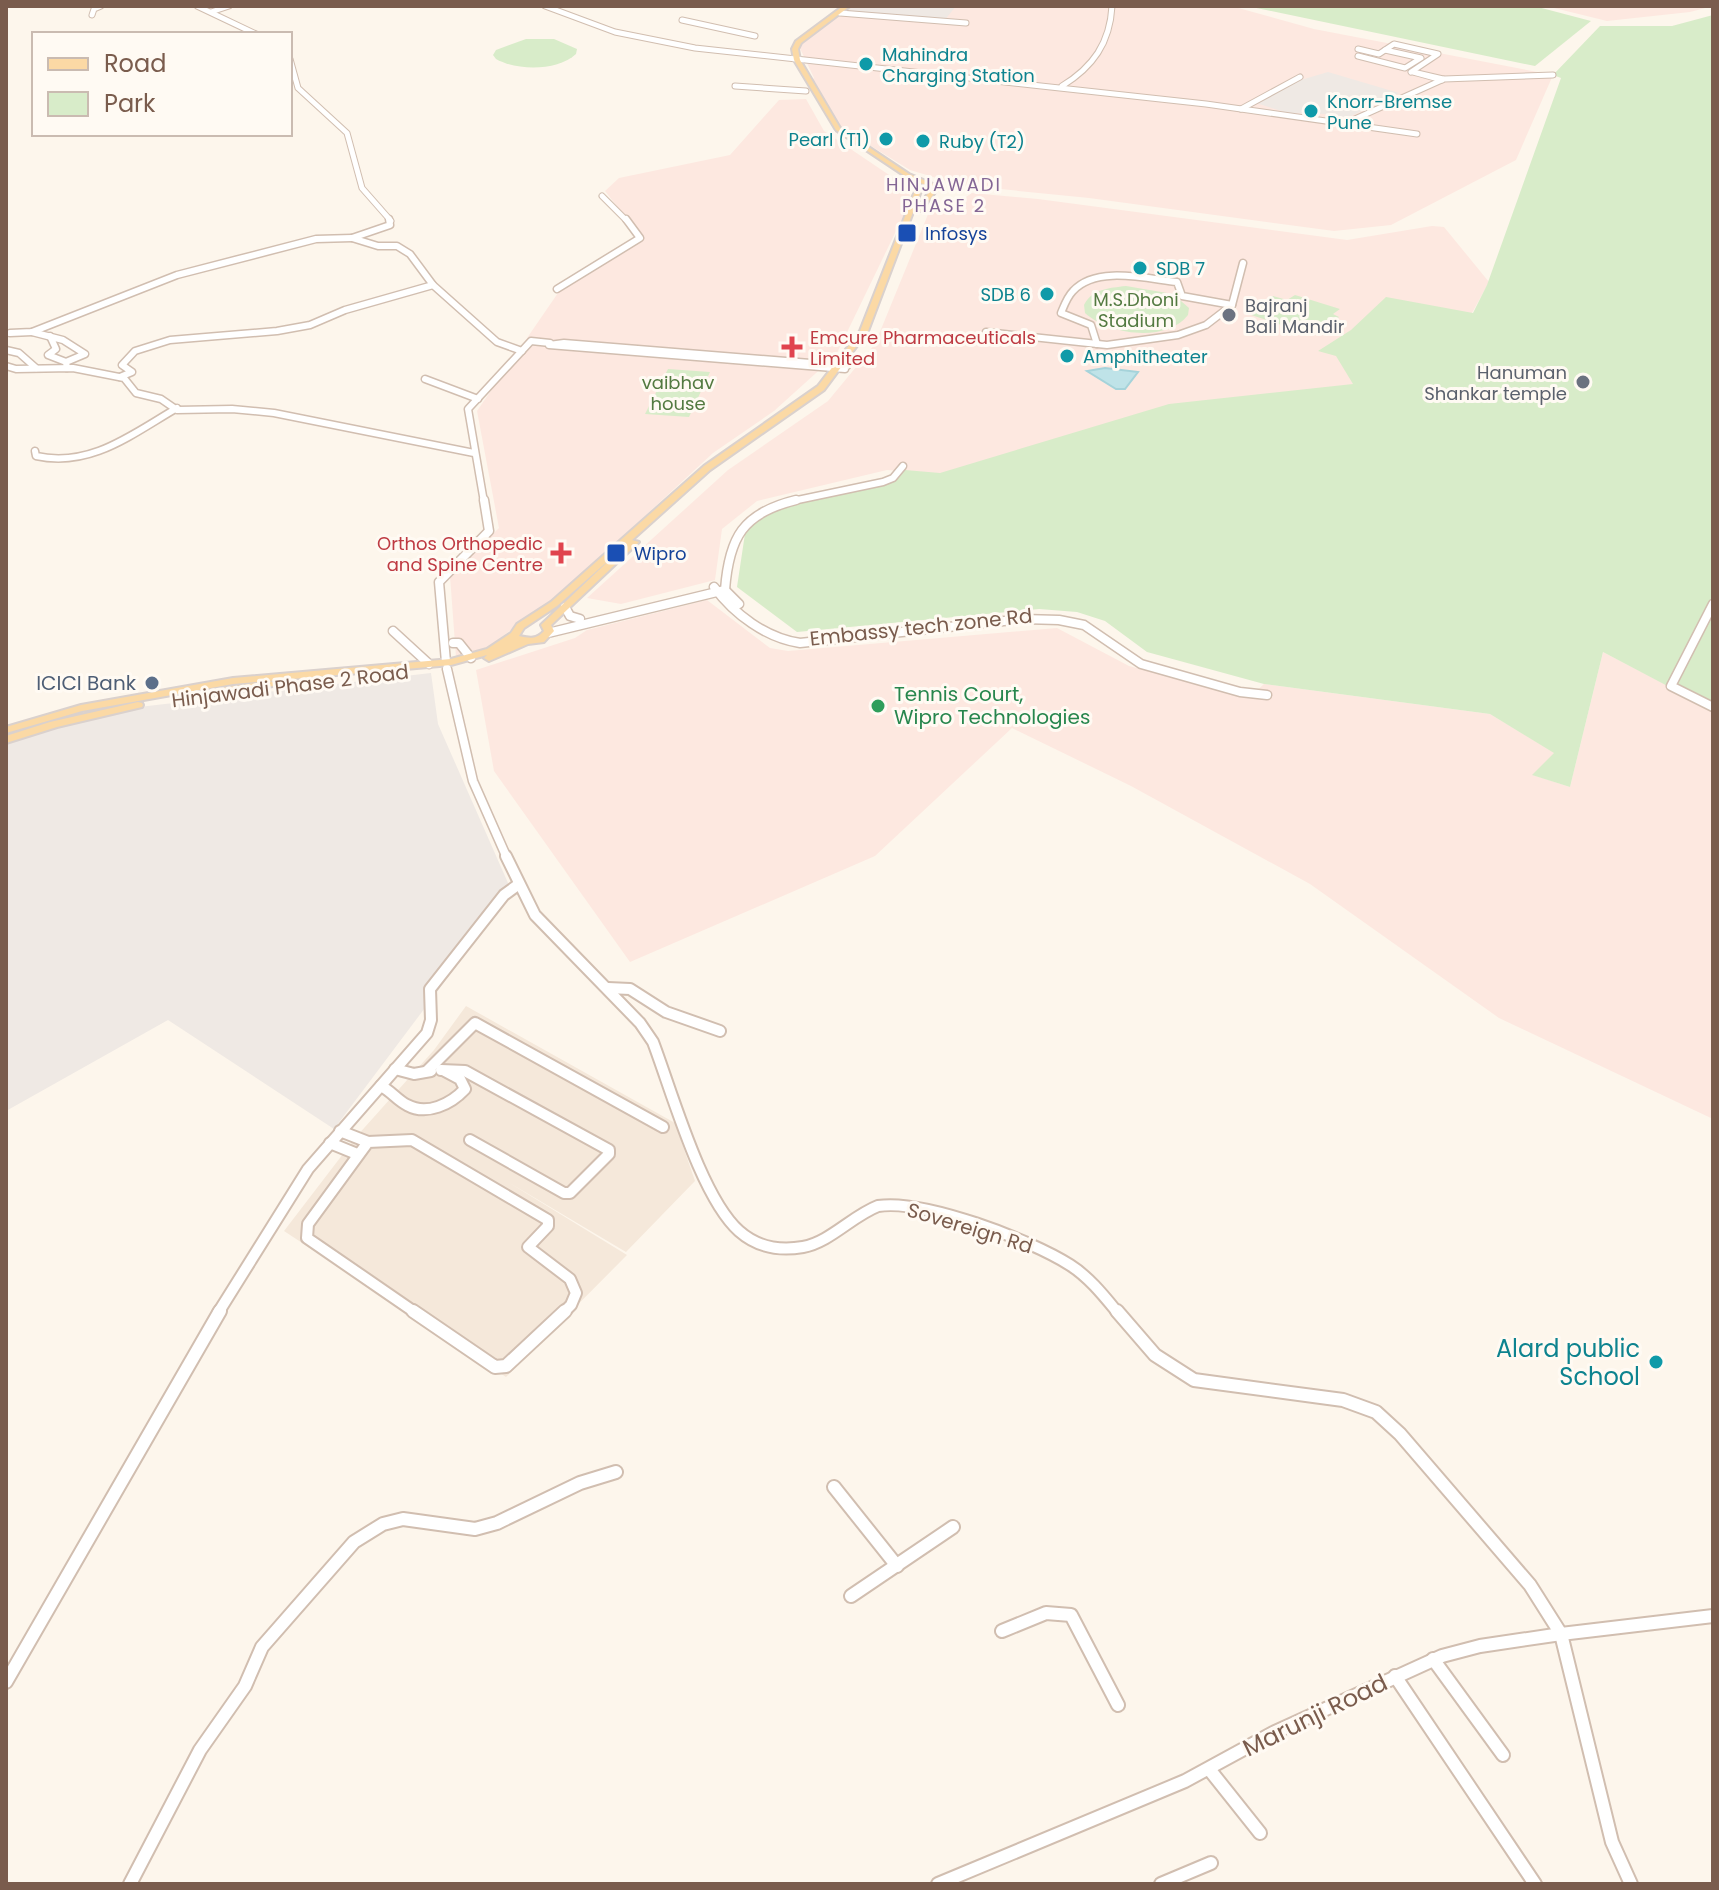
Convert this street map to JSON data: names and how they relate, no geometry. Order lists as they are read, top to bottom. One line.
{"streets":{"main road":["Hinjawadi Phase 2 Road"],"street":["Sovereign Rd","Marunji Road"]},"crossings":[["Hinjawadi Phase 2 Road","Sovereign Rd"],["Sovereign Rd","Marunji Road"]],"districts":["HINJAWADI PHASE 2"],"parks":["M.S.Dhoni Stadium","vaibhav house"],"places":{"other":["Mahindra Charging Station","Knorr-Bremse Pune","Pearl (T1)","Ruby (T2)","SDB 7","SDB 6","Bajranj Bali Mandir","Amphitheater","Hanuman Shankar temple","ICICI Bank","Tennis Court, Wipro Technologies","Alard public School"],"transit":["Infosys","Wipro"],"health":["Emcure Pharmaceuticals Limited","Orthos Orthopedic and Spine Centre"]},"legend":["Road","Park"]}
